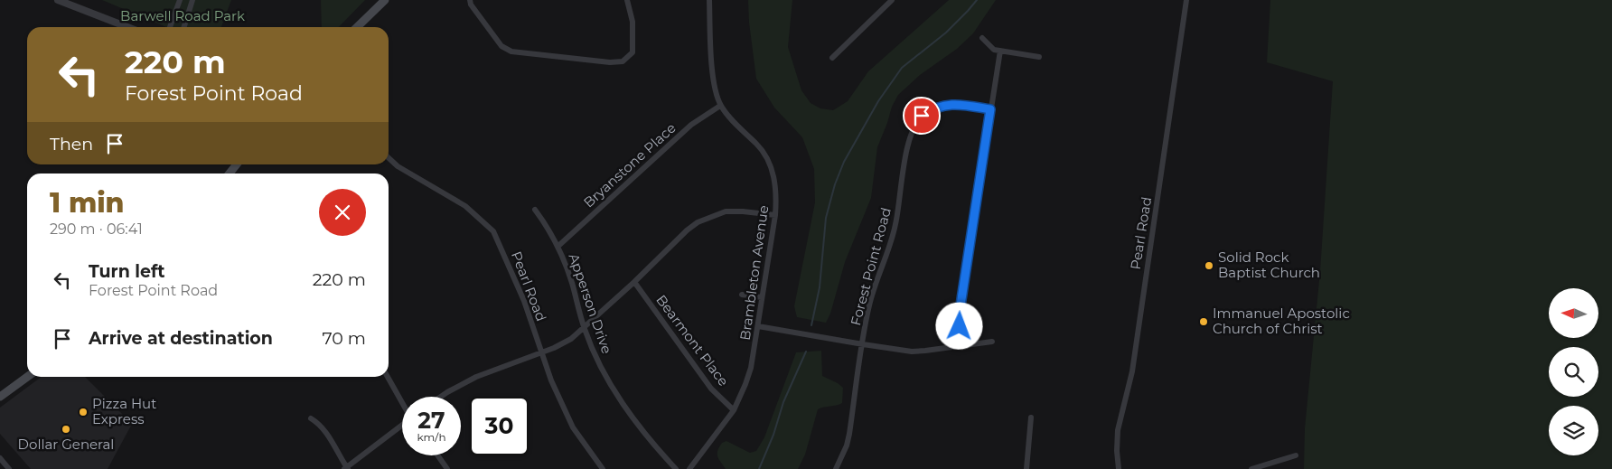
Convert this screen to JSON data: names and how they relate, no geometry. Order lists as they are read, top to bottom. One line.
{"streets":{"street":["Bryanstone Place","Pearl Road","Forest Point Road","Brambleton Avenue","Apperson Drive","Bearmont Place"]},"crossings":[["Bryanstone Place","Brambleton Avenue"],["Bryanstone Place","Apperson Drive"],["Brambleton Avenue","Bearmont Place"]],"parks":["Barwell Road Park"],"places":["Solid Rock Baptist Church","Immanuel Apostolic Church of Christ","Pizza Hut Express","Dollar General"],"north":"left","page":{"turn":["220 m","Forest Point Road"],"then":"Then","heading":["1 min","290 m · 06:41"],"list":[{"name":"Turn left","note":"Forest Point Road","value":"220 m"},{"name":"Arrive at destination","value":"70 m"}],"speed":"27 km/h","limit":"30"}}
